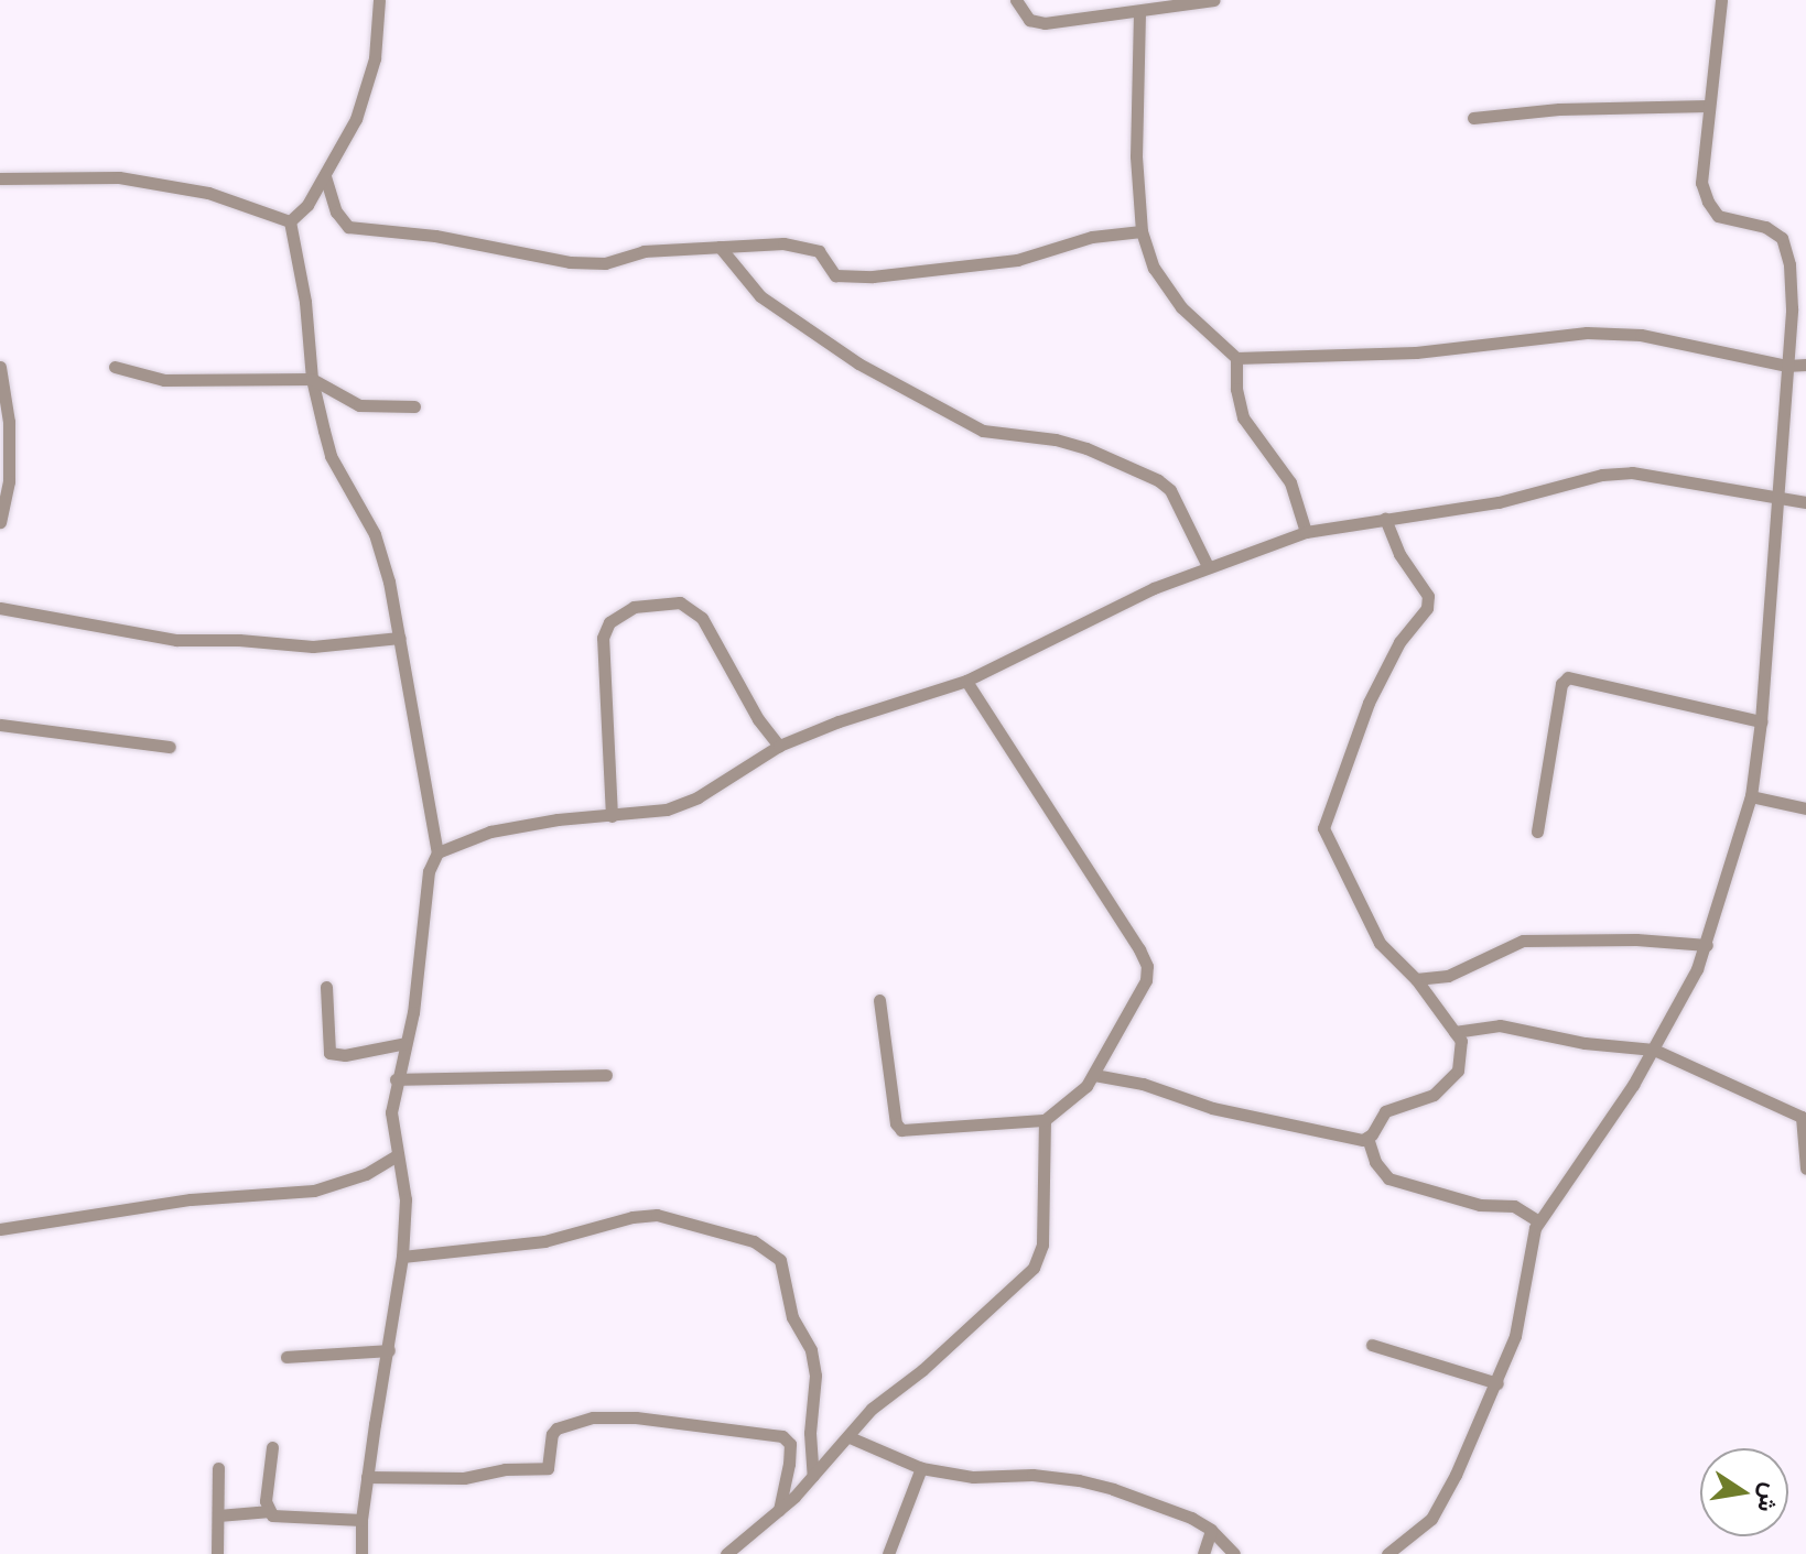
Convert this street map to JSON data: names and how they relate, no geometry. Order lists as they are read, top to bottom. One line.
{"north":"right"}
